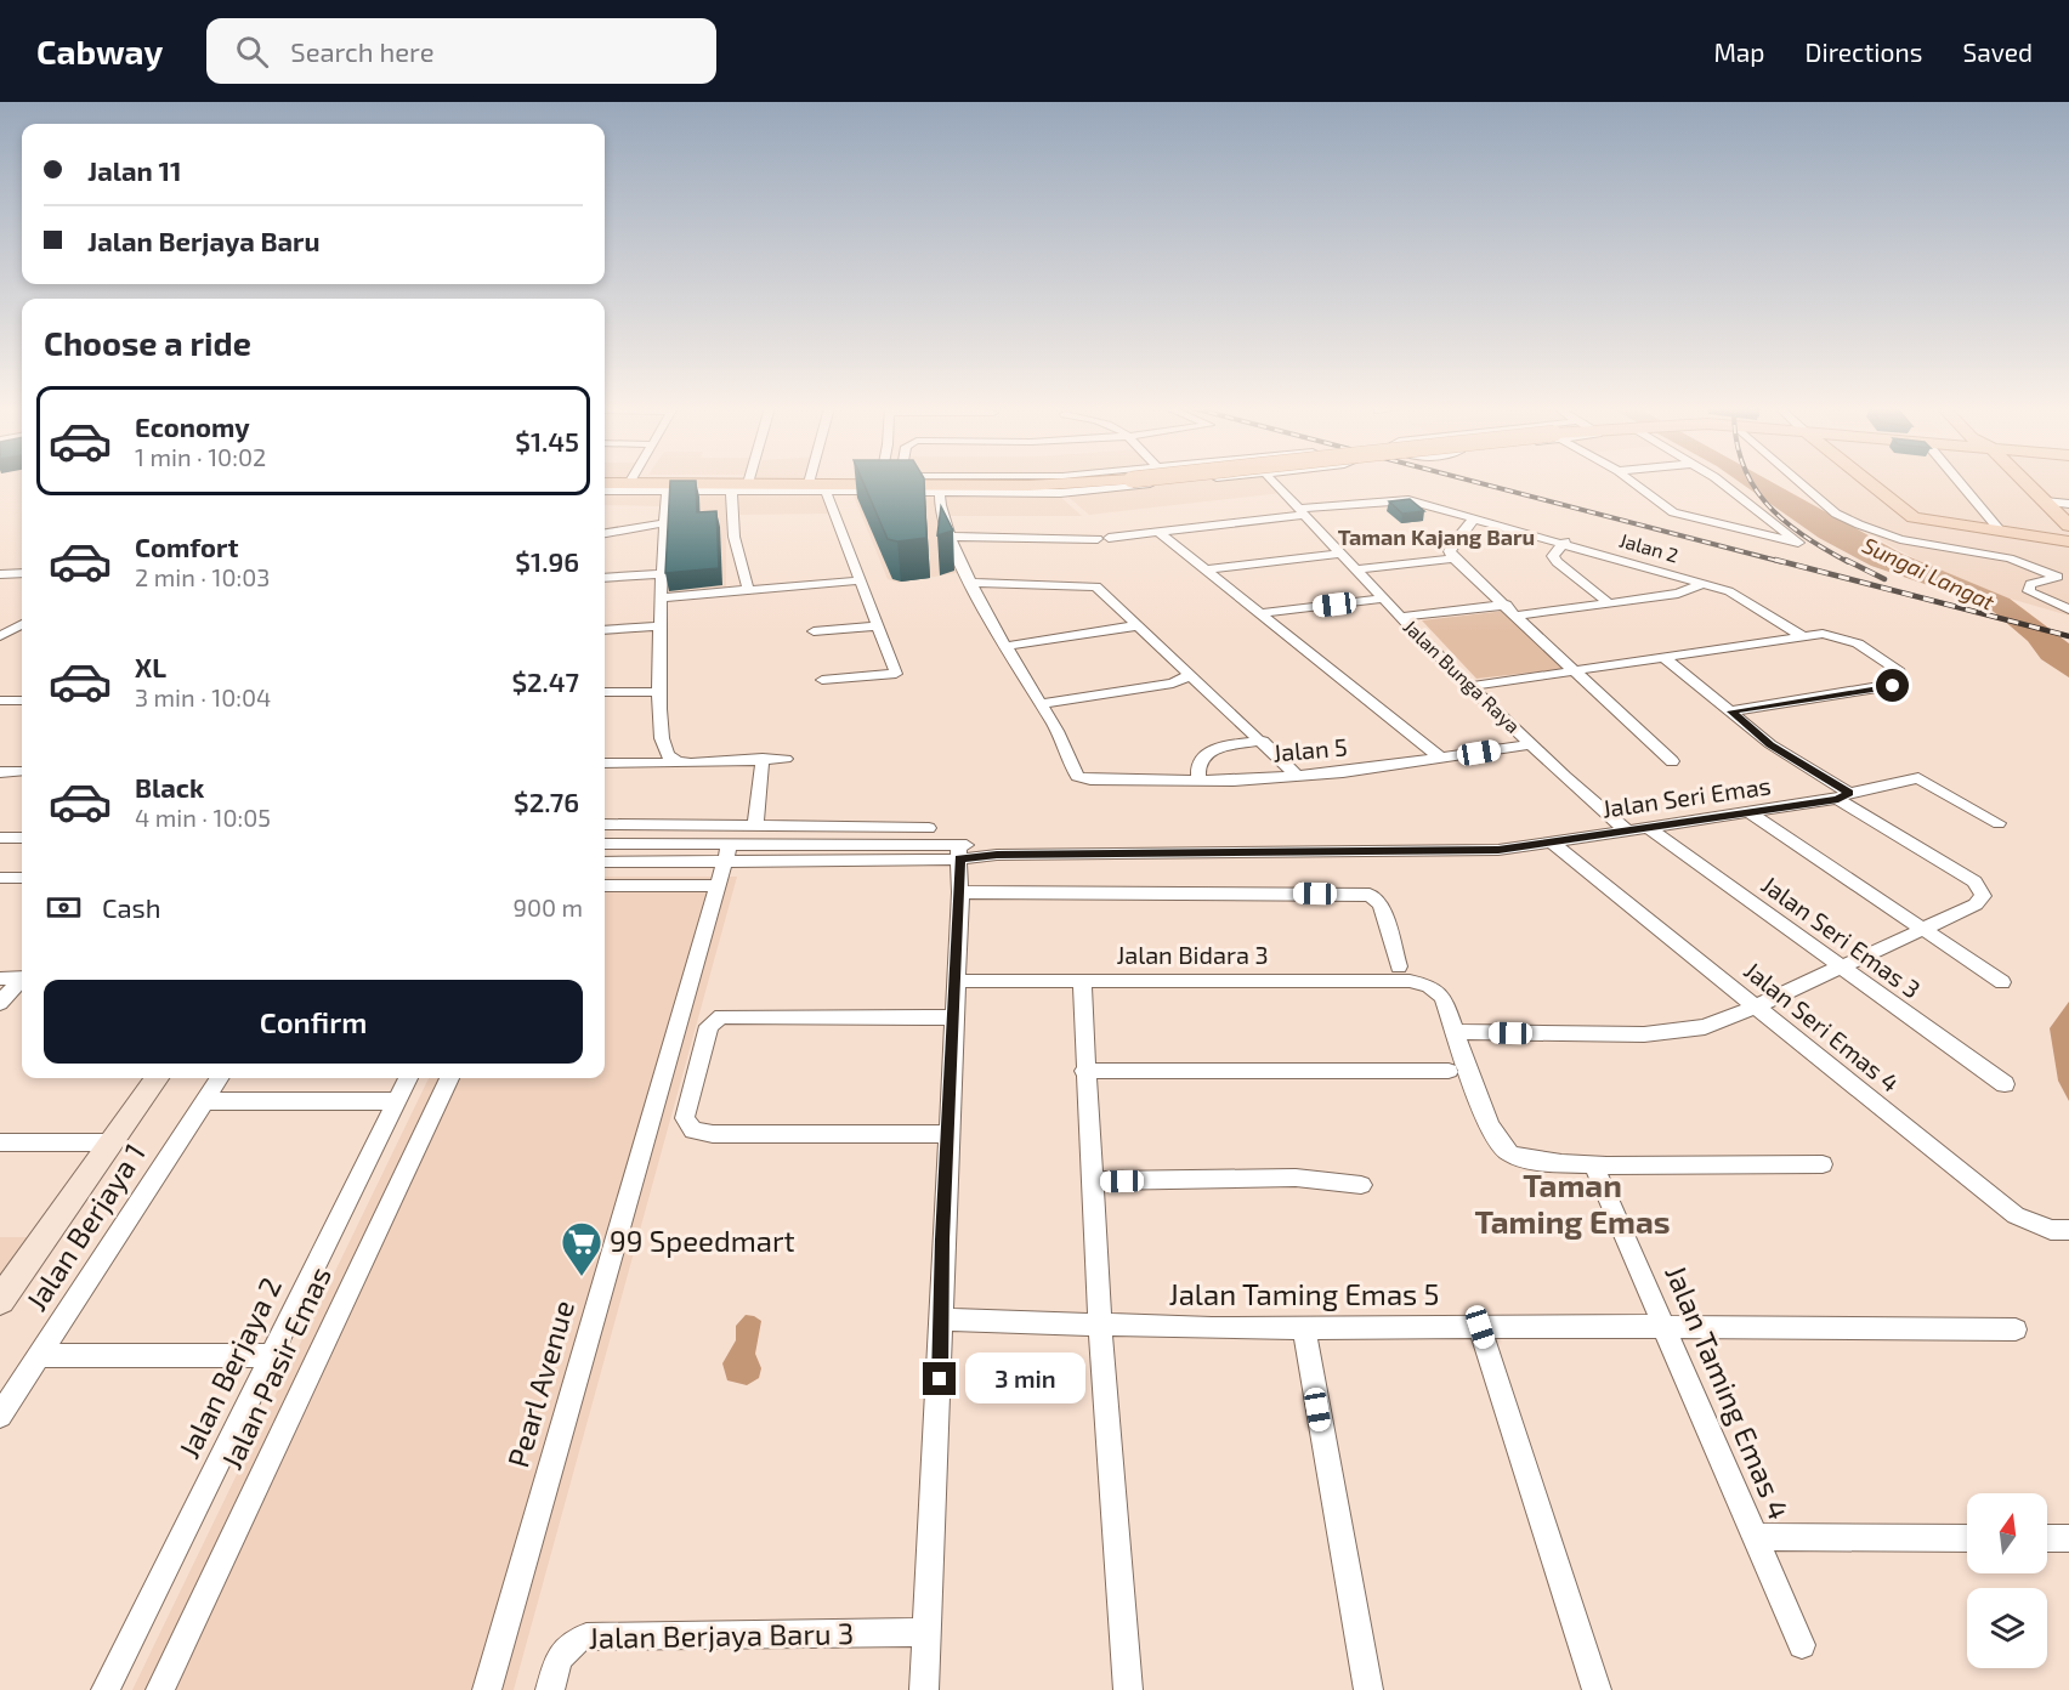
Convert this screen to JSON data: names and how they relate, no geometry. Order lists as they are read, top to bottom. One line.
{"streets":{"street":["Jalan 2","Jalan Bunga Raya","Jalan 5","Jalan Seri Emas","Jalan Seri Emas 3","Jalan Bidara 3","Jalan Seri Emas 4","Jalan Berjaya 1","Jalan Taming Emas 5","Jalan Berjaya 2","Jalan Pasir Emas","Pearl Avenue","Jalan Taming Emas 4","Jalan Berjaya Baru 3"]},"crossings":[["Jalan 2","Jalan Bunga Raya"],["Jalan Bunga Raya","Jalan 5"],["Jalan Bunga Raya","Jalan Seri Emas"],["Jalan Seri Emas","Jalan Seri Emas 3"],["Jalan Seri Emas","Jalan Seri Emas 4"],["Jalan Taming Emas 5","Jalan Taming Emas 4"]],"districts":["Taman Kajang Baru","Taman Taming Emas"],"water":["Sungai Langat"],"places":{"supermarket":["99 Speedmart"]},"north":"top","page":{"header":"Cabway","search":"Search here","nav":["Map","Directions","Saved"],"banner":["Jalan 11","Jalan Berjaya Baru"],"heading":"Choose a ride","list":[{"name":"Economy","note":"1 min · 10:02","value":"$1.45"},{"name":"Comfort","note":"2 min · 10:03","value":"$1.96"},{"name":"XL","note":"3 min · 10:04","value":"$2.47"},{"name":"Black","note":"4 min · 10:05","value":"$2.76"}],"pay":["Cash","900 m"],"buttons":"Confirm","bubble":"3 min"}}
